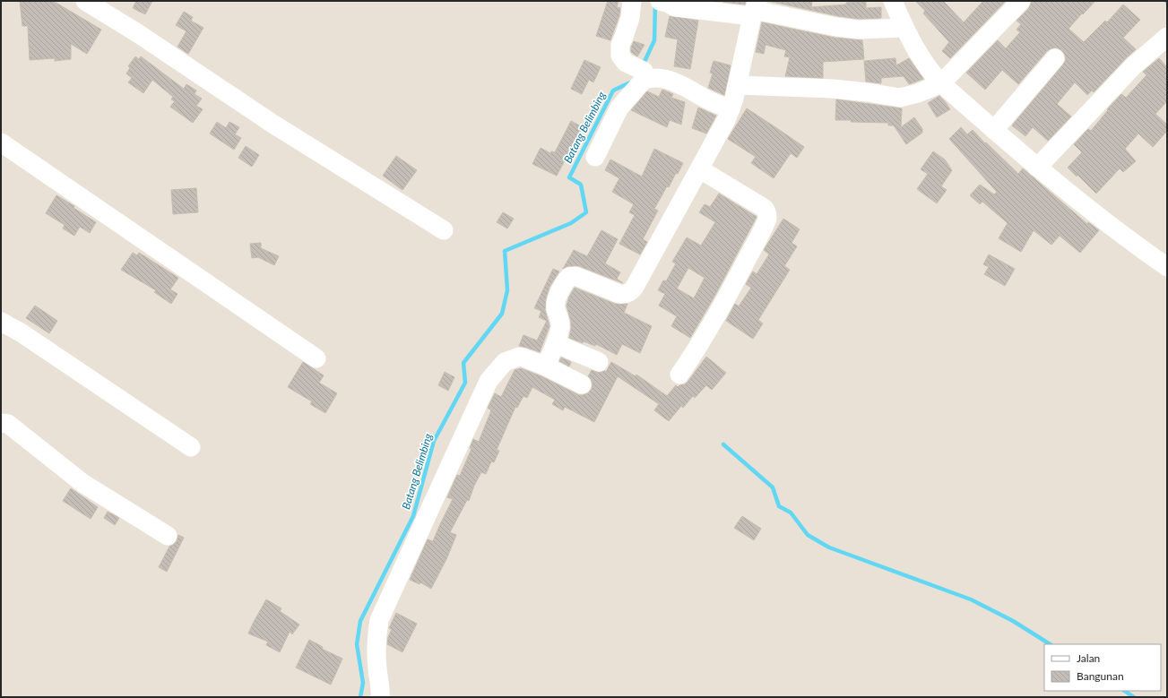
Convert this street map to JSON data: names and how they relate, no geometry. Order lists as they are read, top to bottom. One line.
{"water":["Batang Belimbing"],"legend":["Jalan","Bangunan"]}
